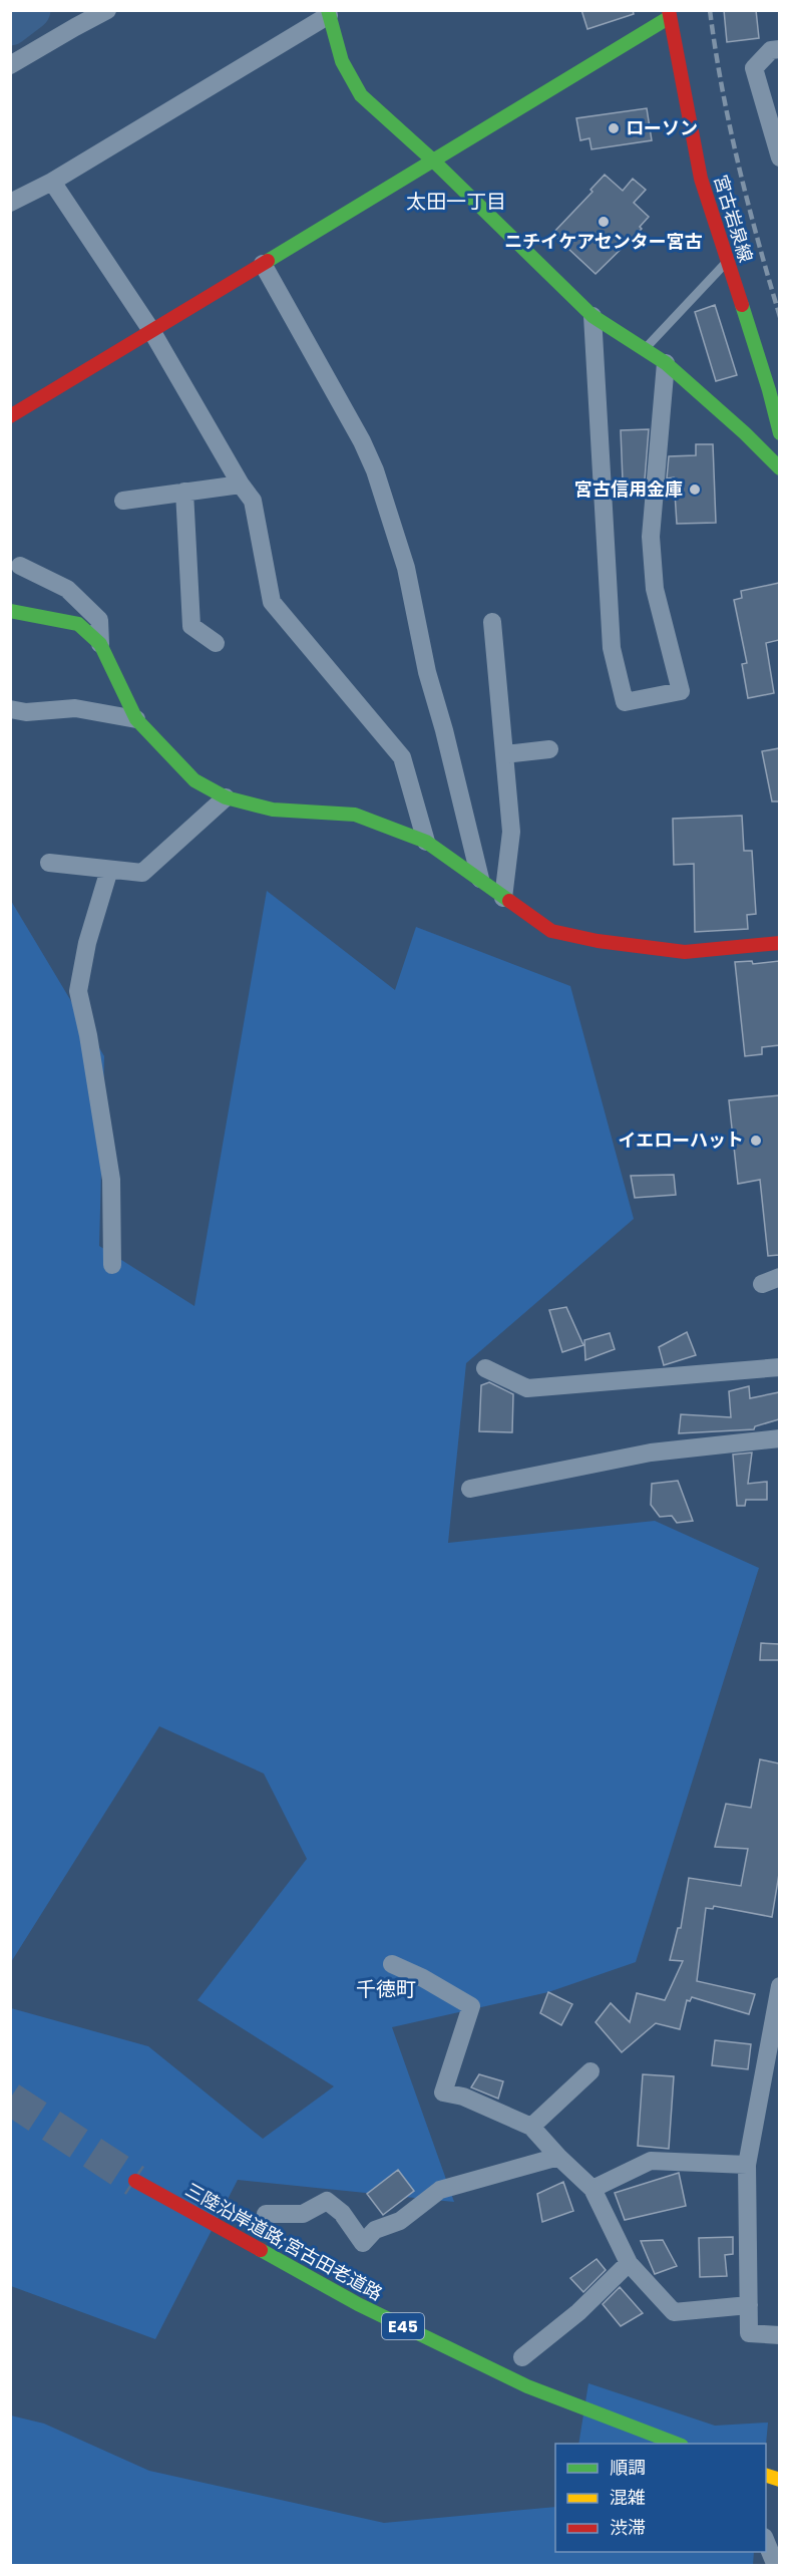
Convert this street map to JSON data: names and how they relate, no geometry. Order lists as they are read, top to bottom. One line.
{"streets":{"main road":["宮古岩泉線","三陸沿岸道路;宮古田老道路","E45"]},"districts":["太田一丁目","千徳町"],"places":["ローソン","ニチイケアセンター宮古","宮古信用金庫","イエローハット"],"legend":["順調","混雑","渋滞"]}
